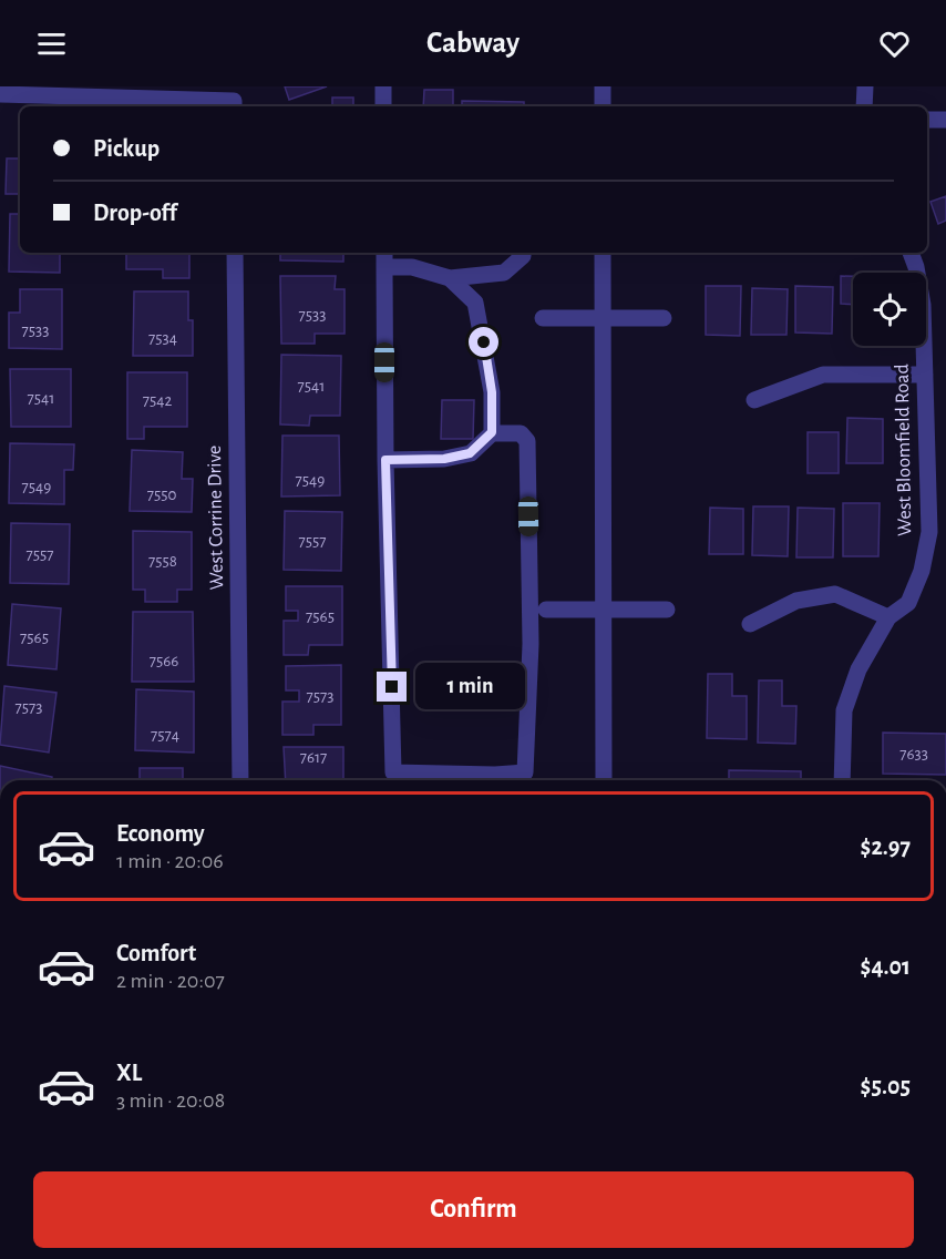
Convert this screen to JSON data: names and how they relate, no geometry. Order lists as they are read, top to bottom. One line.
{"streets":{"street":["West Bloomfield Road","West Corrine Drive"]},"house_numbers":["7533","7533","7534","7541","7541","7542","7549","7549","7550","7557","7557","7558","7565","7565","7566","7573","7573","7574","7633","7617"],"page":{"header":"Cabway","banner":["Pickup","Drop-off"],"bubble":"1 min","list":[{"name":"Economy","note":"1 min · 20:06","value":"$2.97"},{"name":"Comfort","note":"2 min · 20:07","value":"$4.01"},{"name":"XL","note":"3 min · 20:08","value":"$5.05"}],"buttons":"Confirm"}}
